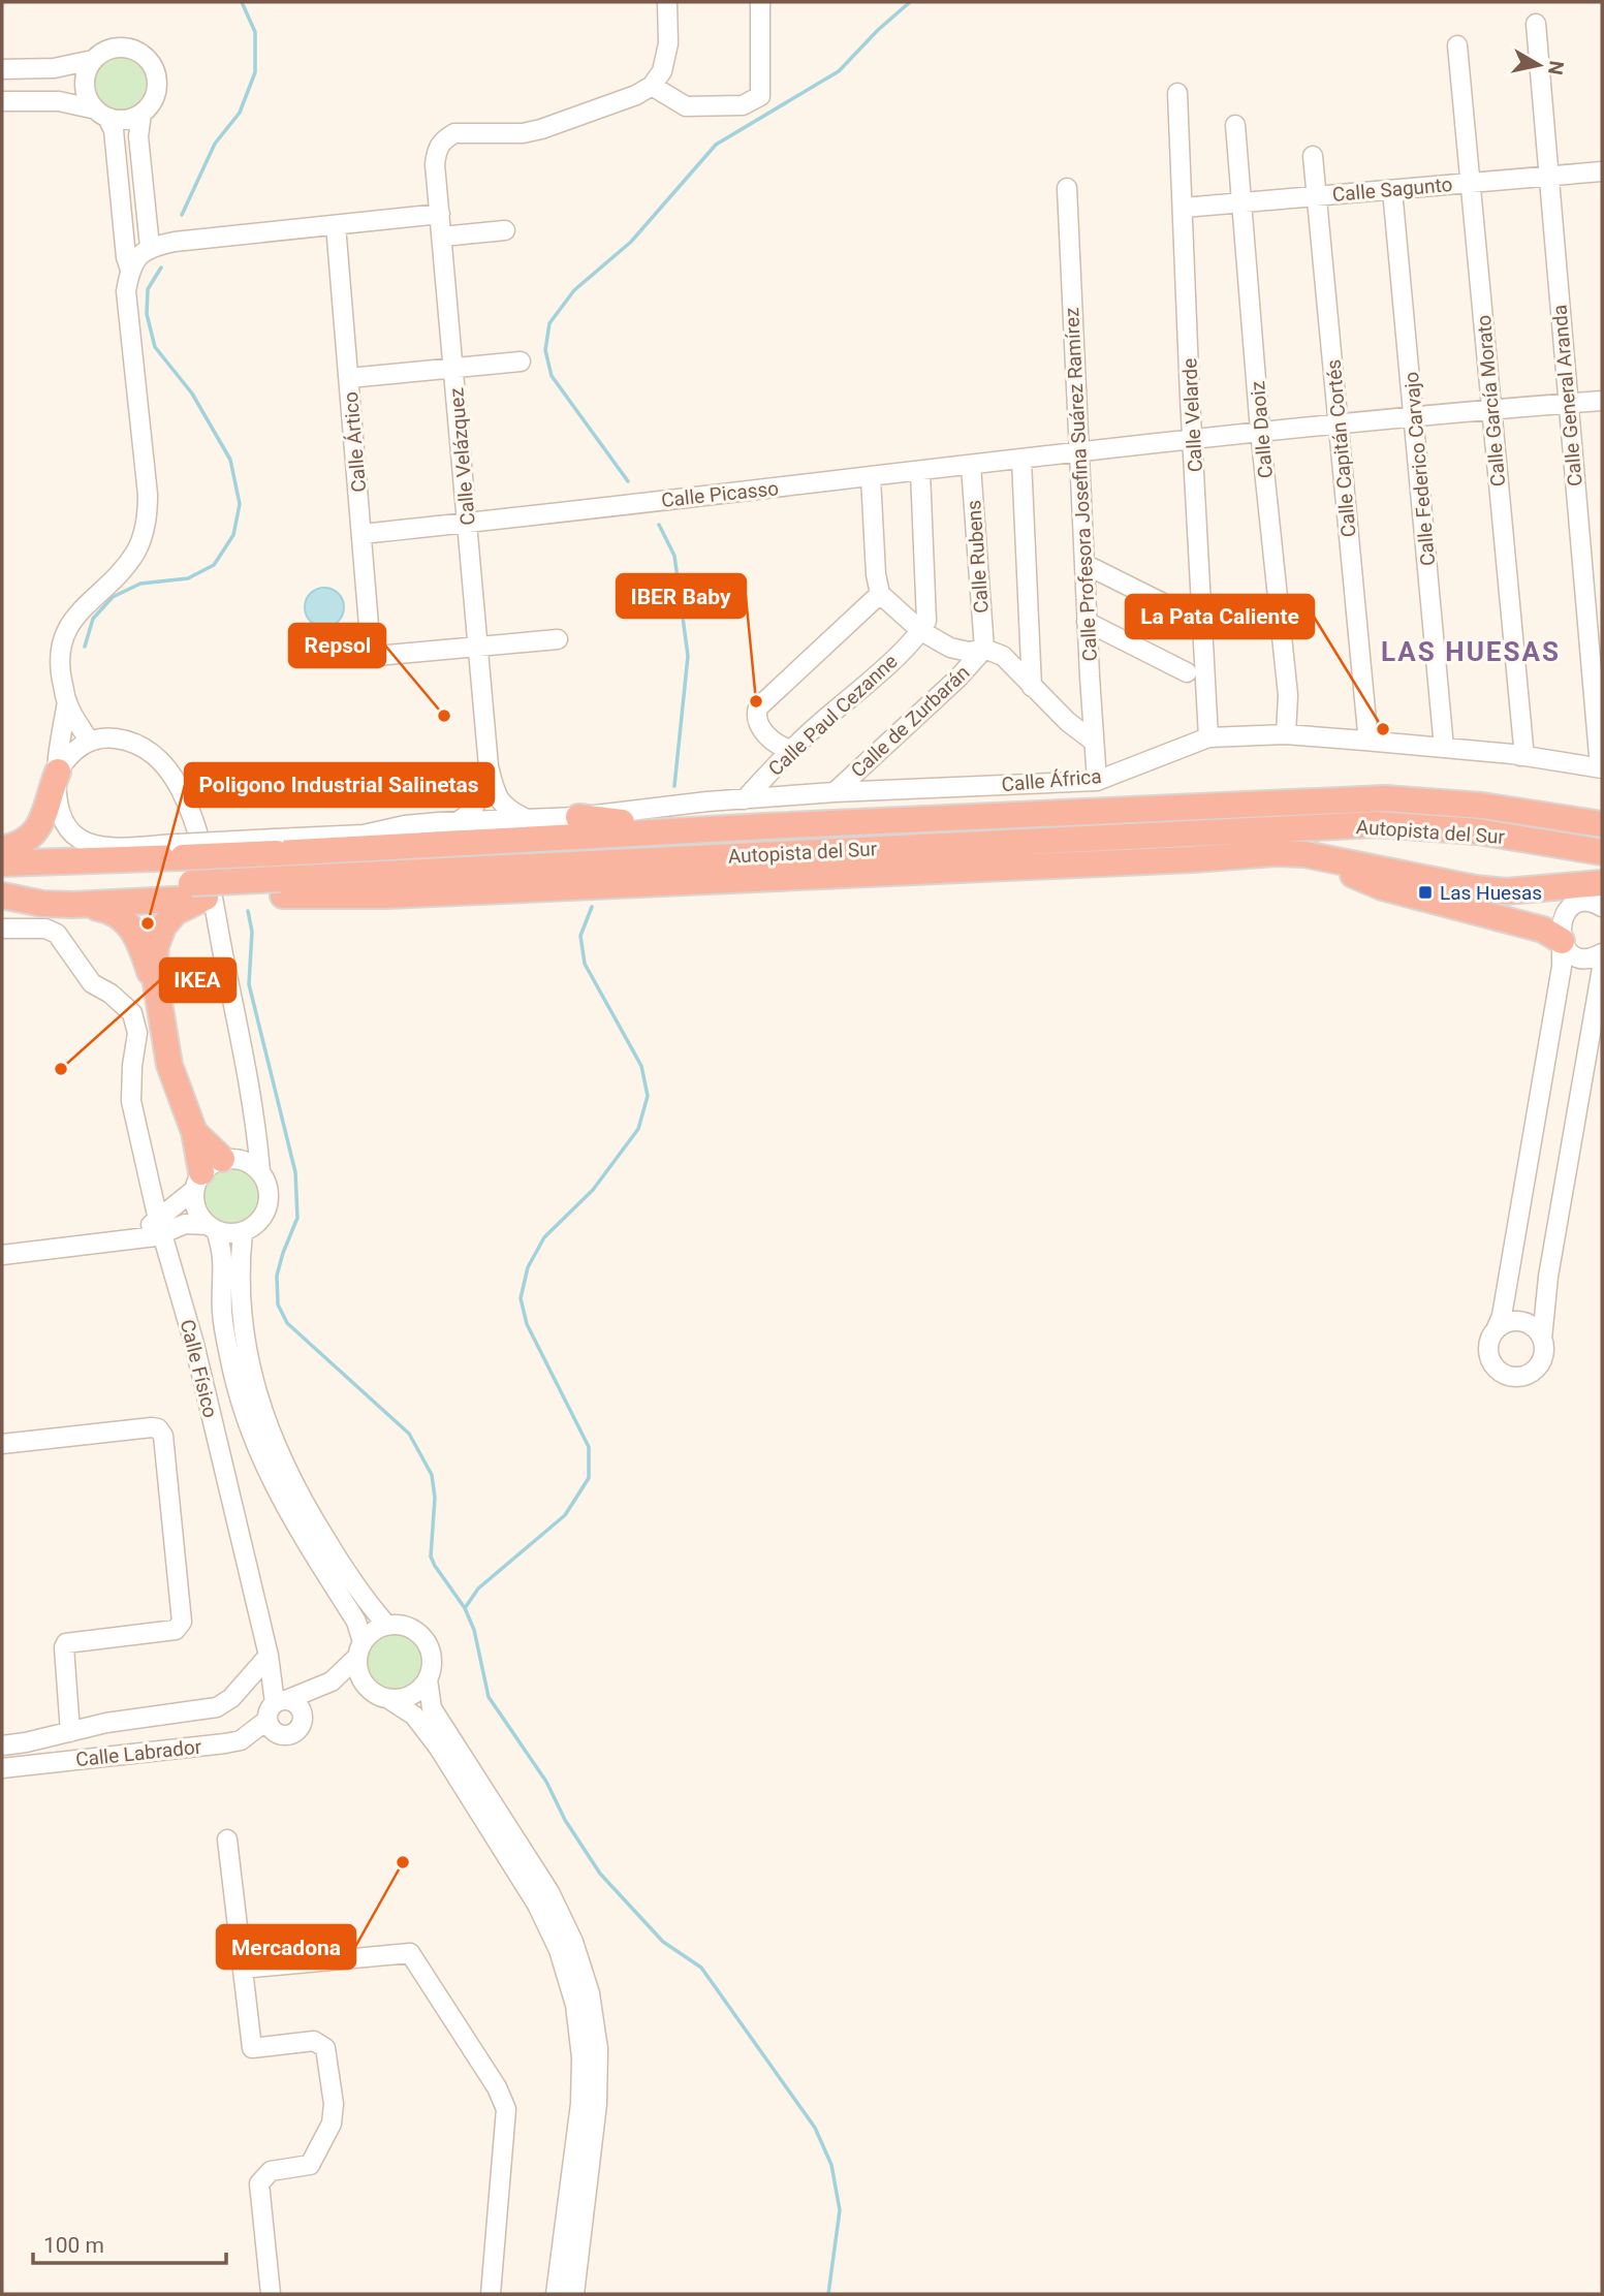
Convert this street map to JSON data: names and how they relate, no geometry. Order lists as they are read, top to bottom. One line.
{"streets":{"highway":["Autopista del Sur"],"street":["Calle Sagunto","Calle General Aranda","Calle García Morato","Calle Velarde","Calle Daoiz","Calle Ártico","Calle Capitán Cortés","Calle Velázquez","Calle Federico Carvajo","Calle Profesora Josefina Suárez Ramírez","Calle Picasso","Calle Rubens","Calle Paul Cezanne","Calle de Zurbarán","Calle África","Calle Físico","Calle Labrador"]},"crossings":[["Calle Sagunto","Calle General Aranda"],["Calle Sagunto","Calle García Morato"],["Calle Sagunto","Calle Velarde"],["Calle Sagunto","Calle Daoiz"],["Calle Sagunto","Calle Capitán Cortés"],["Calle Sagunto","Calle Federico Carvajo"],["Calle General Aranda","Calle Picasso"],["Calle General Aranda","Calle África"],["Calle García Morato","Calle Picasso"],["Calle García Morato","Calle África"],["Calle Velarde","Calle Picasso"],["Calle Velarde","Calle África"],["Calle Daoiz","Calle Picasso"],["Calle Daoiz","Calle África"],["Calle Ártico","Calle Velázquez"],["Calle Ártico","Calle Picasso"],["Calle Capitán Cortés","Calle Picasso"],["Calle Capitán Cortés","Calle África"],["Calle Velázquez","Calle Picasso"],["Calle Velázquez","Calle África"],["Calle Federico Carvajo","Calle Picasso"],["Calle Federico Carvajo","Calle África"],["Calle Profesora Josefina Suárez Ramírez","Calle Picasso"],["Calle Profesora Josefina Suárez Ramírez","Calle África"],["Calle Picasso","Calle Rubens"],["Calle Rubens","Calle de Zurbarán"],["Calle Paul Cezanne","Calle África"],["Calle de Zurbarán","Calle África"],["Calle África","Autopista del Sur"],["Calle Físico","Calle Labrador"]],"districts":["LAS HUESAS"],"places":{"other":["IBER Baby","Repsol","La Pata Caliente","Poligono Industrial Salinetas","IKEA","Mercadona"],"transit":["Las Huesas"]},"scale_bar":"100 m","north":"right"}
